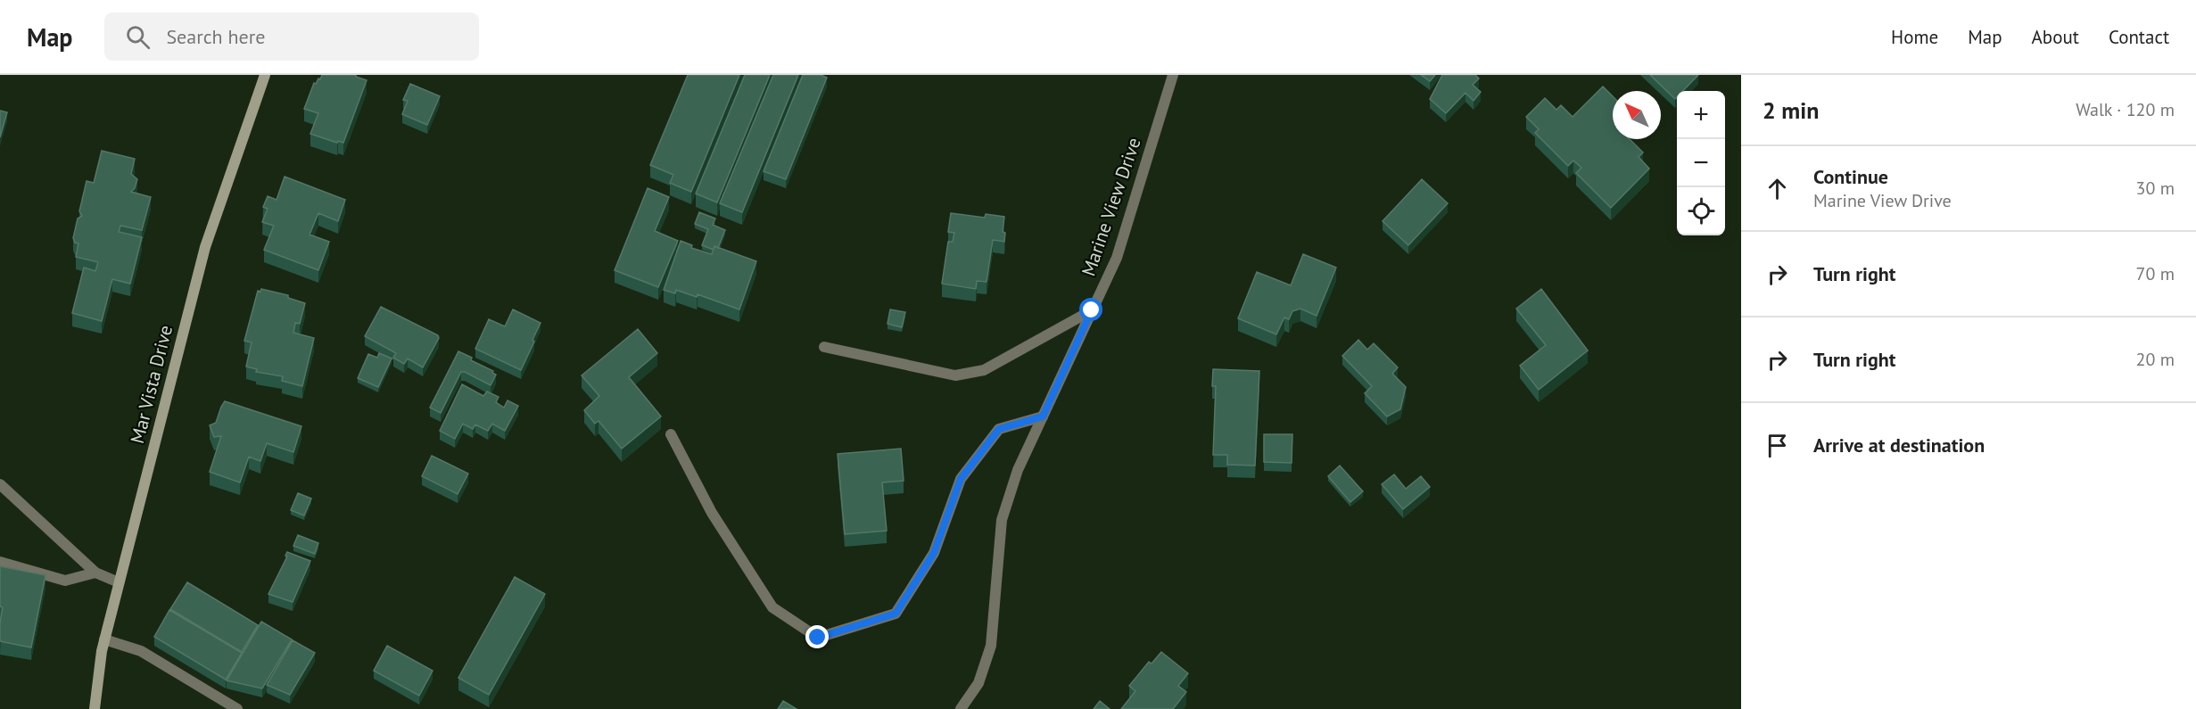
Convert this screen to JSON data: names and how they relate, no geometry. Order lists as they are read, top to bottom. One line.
{"streets":{"street":["Marine View Drive","Mar Vista Drive"]},"north":"top left","page":{"header":"Map","search":"Search here","nav":["Home","Map","About","Contact"],"heading":["2 min","Walk · 120 m"],"map_buttons":["+","−"],"list":[["Continue","Marine View Drive","30 m"],["Turn right","70 m"],["Turn right","20 m"],"Arrive at destination"]}}
